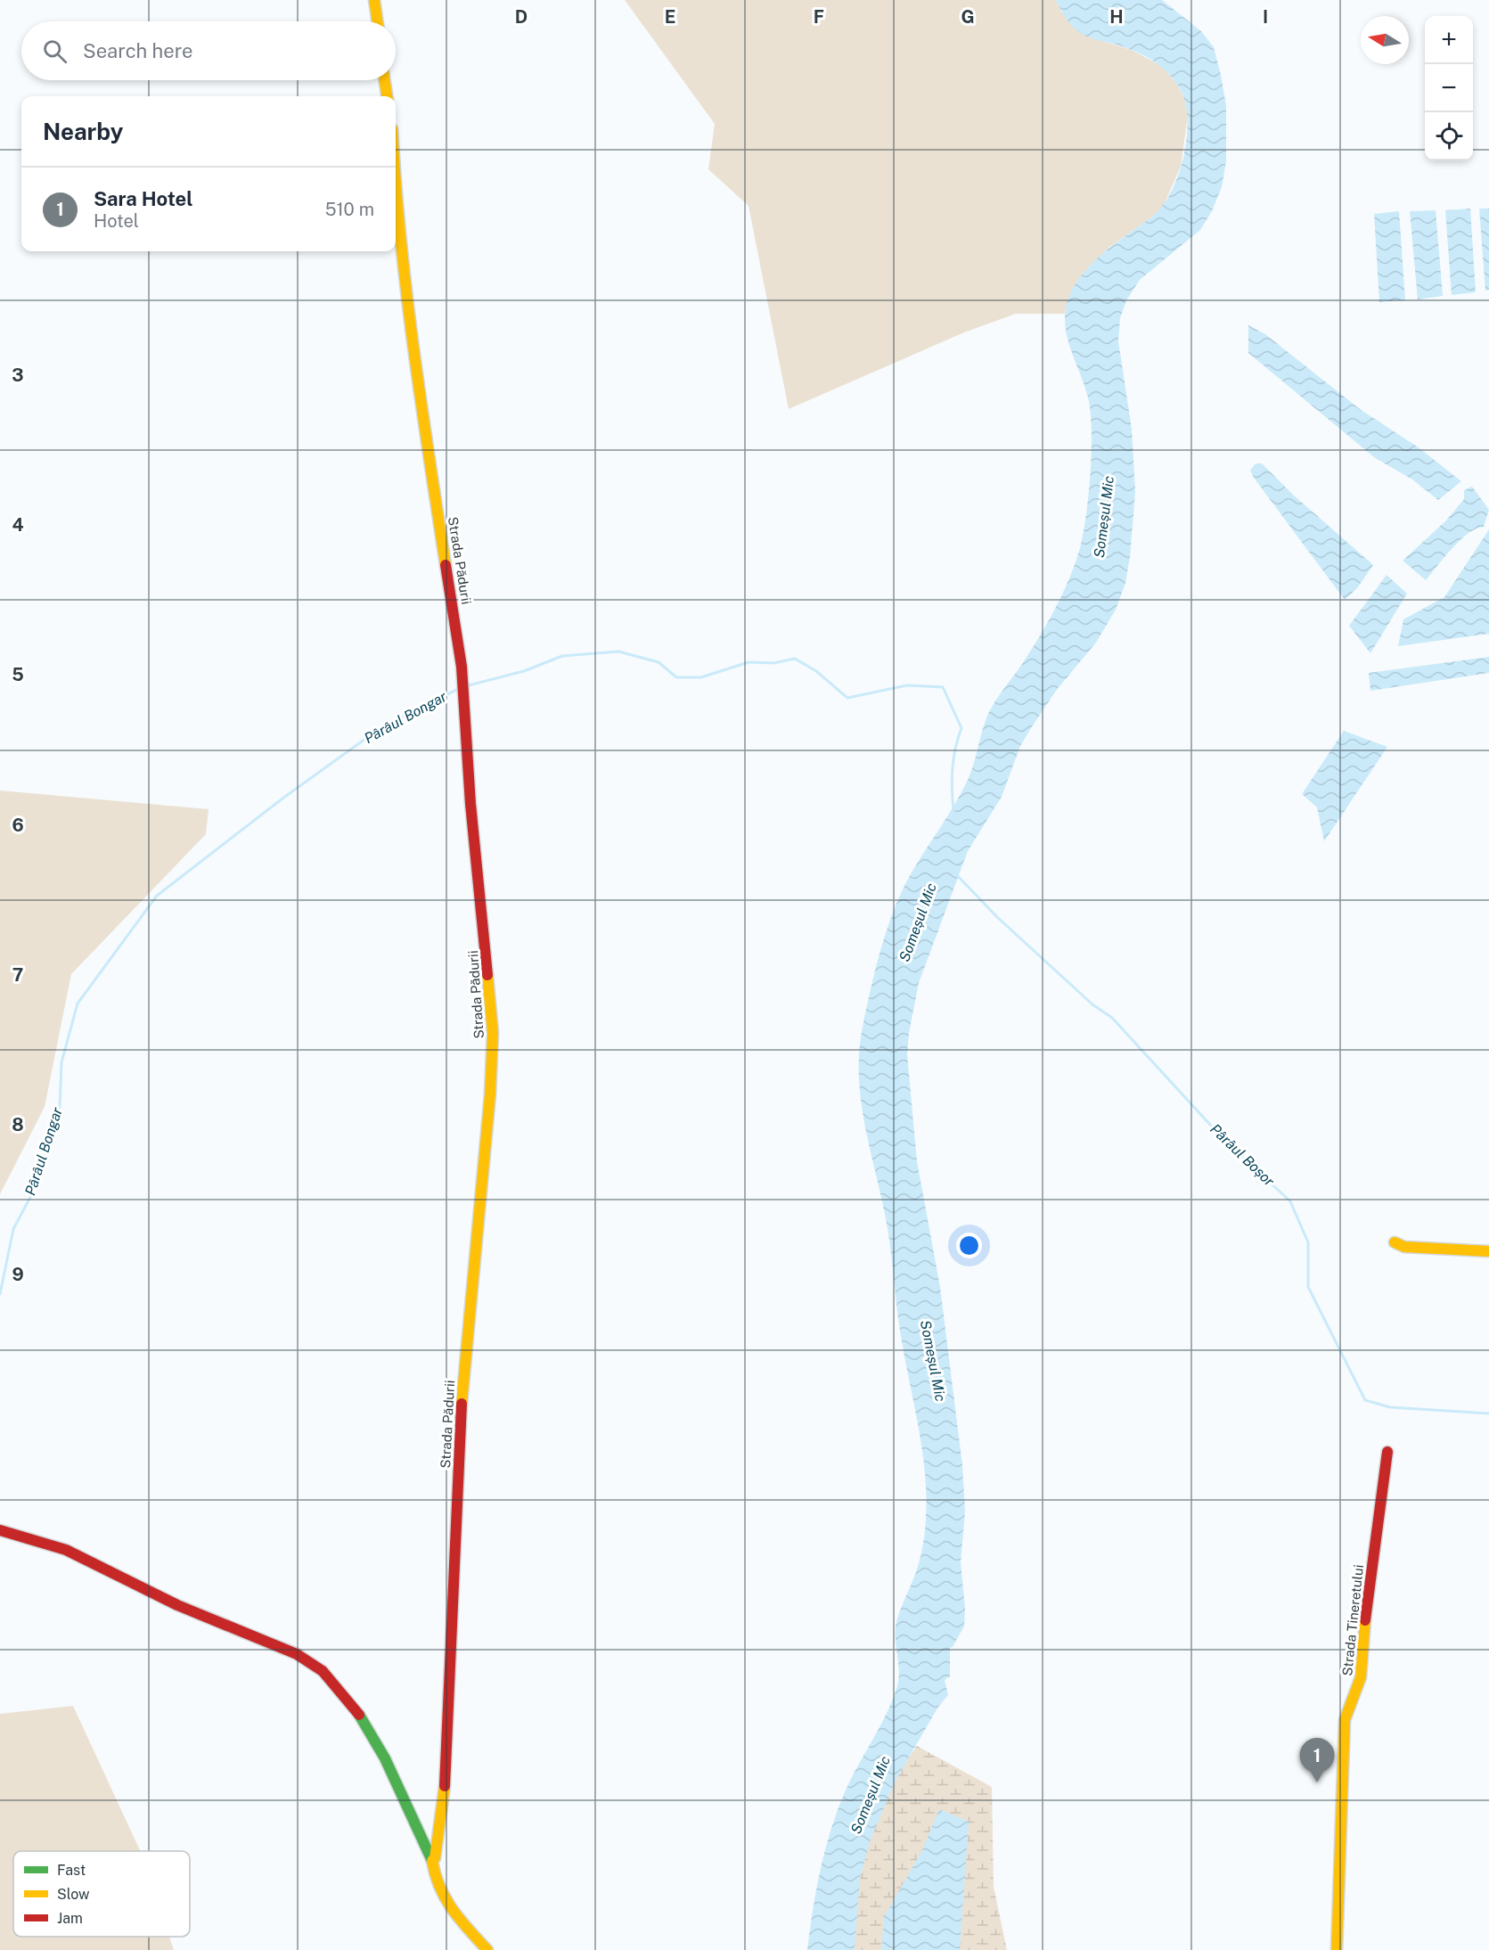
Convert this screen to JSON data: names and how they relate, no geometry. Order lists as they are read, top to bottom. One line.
{"streets":{"street":["Strada Pădurii","Strada Tineretului"]},"water":["Someșul Mic","Pârâul Bongar","Pârâul Boșor"],"legend":["Fast","Slow","Jam"],"north":"left","page":{"map_buttons":["+","−"],"search":"Search here","heading":"Nearby","list":[{"mark":"1","name":"Sara Hotel","note":"Hotel","value":"510 m"}],"pins":"1"},"grid":{"columns":["D","E","F","G","H","I"],"rows":["3","4","5","6","7","8","9"]}}
